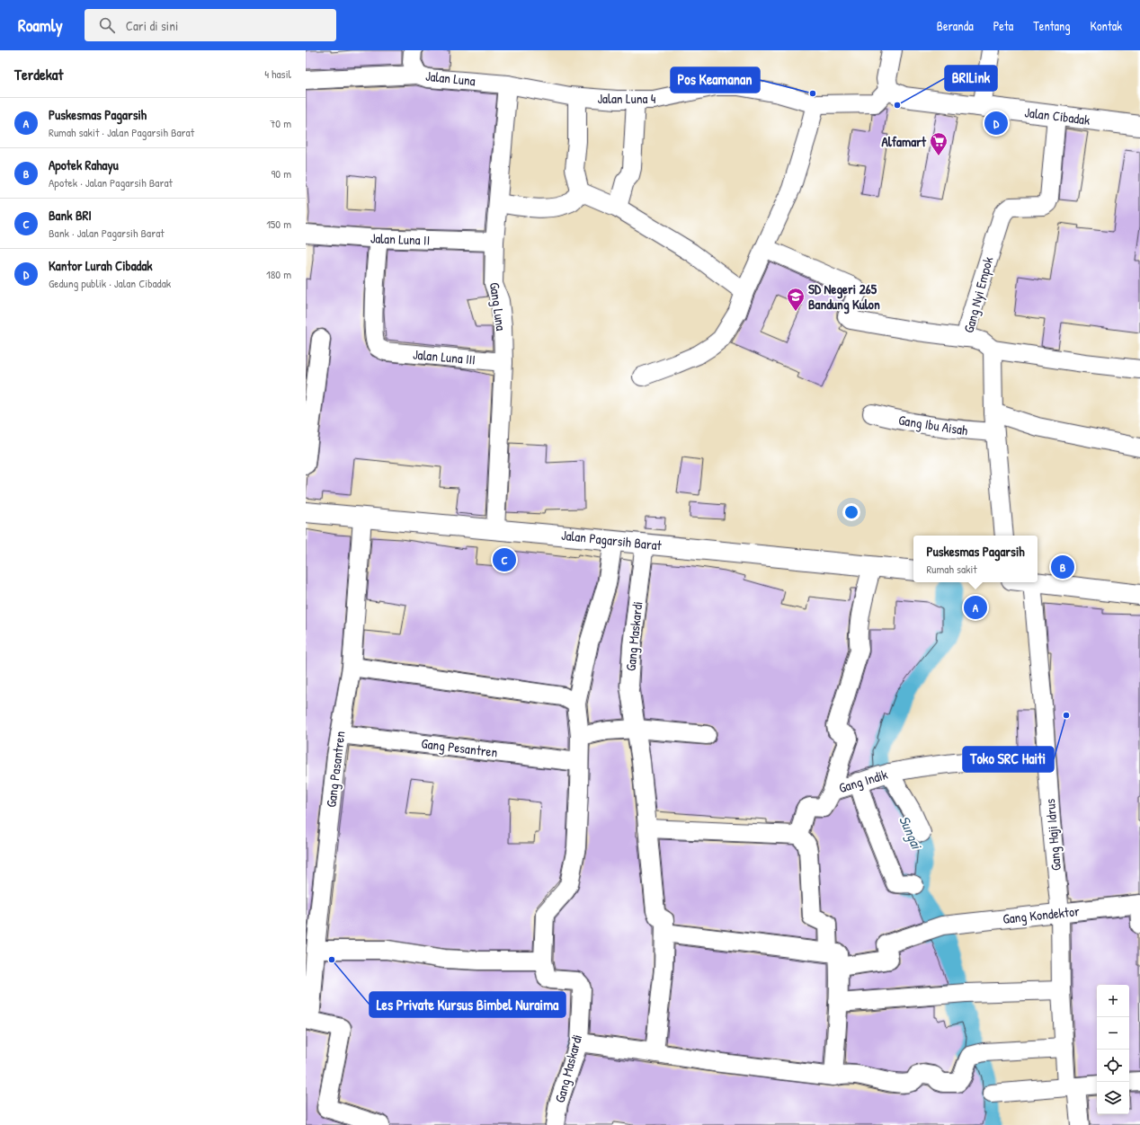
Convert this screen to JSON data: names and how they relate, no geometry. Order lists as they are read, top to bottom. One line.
{"streets":{"street":["Jalan Luna","Jalan Luna 4","Jalan Cibadak","Jalan Luna II","Gang Nyi Empok","Gang Luna","Jalan Luna III","Gang Ibu Aisah","Jalan Pagarsih Barat","Gang Maskardi","Gang Pesantren","Gang Pasantren","Gang Indik","Gang Haji Idrus","Gang Kondektor"]},"crossings":[["Jalan Luna","Jalan Luna 4"],["Jalan Luna","Gang Luna"],["Jalan Luna 4","Jalan Cibadak"],["Jalan Luna 4","Gang Luna"],["Jalan Cibadak","Gang Nyi Empok"],["Jalan Luna II","Gang Luna"],["Jalan Luna II","Jalan Luna III"],["Gang Luna","Jalan Luna III"],["Gang Luna","Jalan Pagarsih Barat"],["Jalan Pagarsih Barat","Gang Maskardi"],["Jalan Pagarsih Barat","Gang Pasantren"],["Jalan Pagarsih Barat","Gang Indik"],["Gang Pesantren","Gang Pasantren"],["Gang Indik","Gang Haji Idrus"],["Gang Haji Idrus","Gang Kondektor"]],"water":["Sungai"],"places":{"other":["Pos Keamanan","BRILink","Toko SRC Haiti","Les Private Kursus Bimbel Nuraima"],"supermarket":["Alfamart"],"school or university":["SD Negeri 265 Bandung Kulon"]},"page":{"header":"Roamly","search":"Cari di sini","nav":["Beranda","Peta","Tentang","Kontak"],"heading":["Terdekat","4 hasil"],"list":[{"mark":"A","name":"Puskesmas Pagarsih","note":"Rumah sakit · Jalan Pagarsih Barat","value":"70 m"},{"mark":"B","name":"Apotek Rahayu","note":"Apotek · Jalan Pagarsih Barat","value":"90 m"},{"mark":"C","name":"Bank BRI","note":"Bank · Jalan Pagarsih Barat","value":"150 m"},{"mark":"D","name":"Kantor Lurah Cibadak","note":"Gedung publik · Jalan Cibadak","value":"180 m"}],"pins":["D","C","B","A"],"popup":["Puskesmas Pagarsih","Rumah sakit"],"map_buttons":["+","−"]}}
